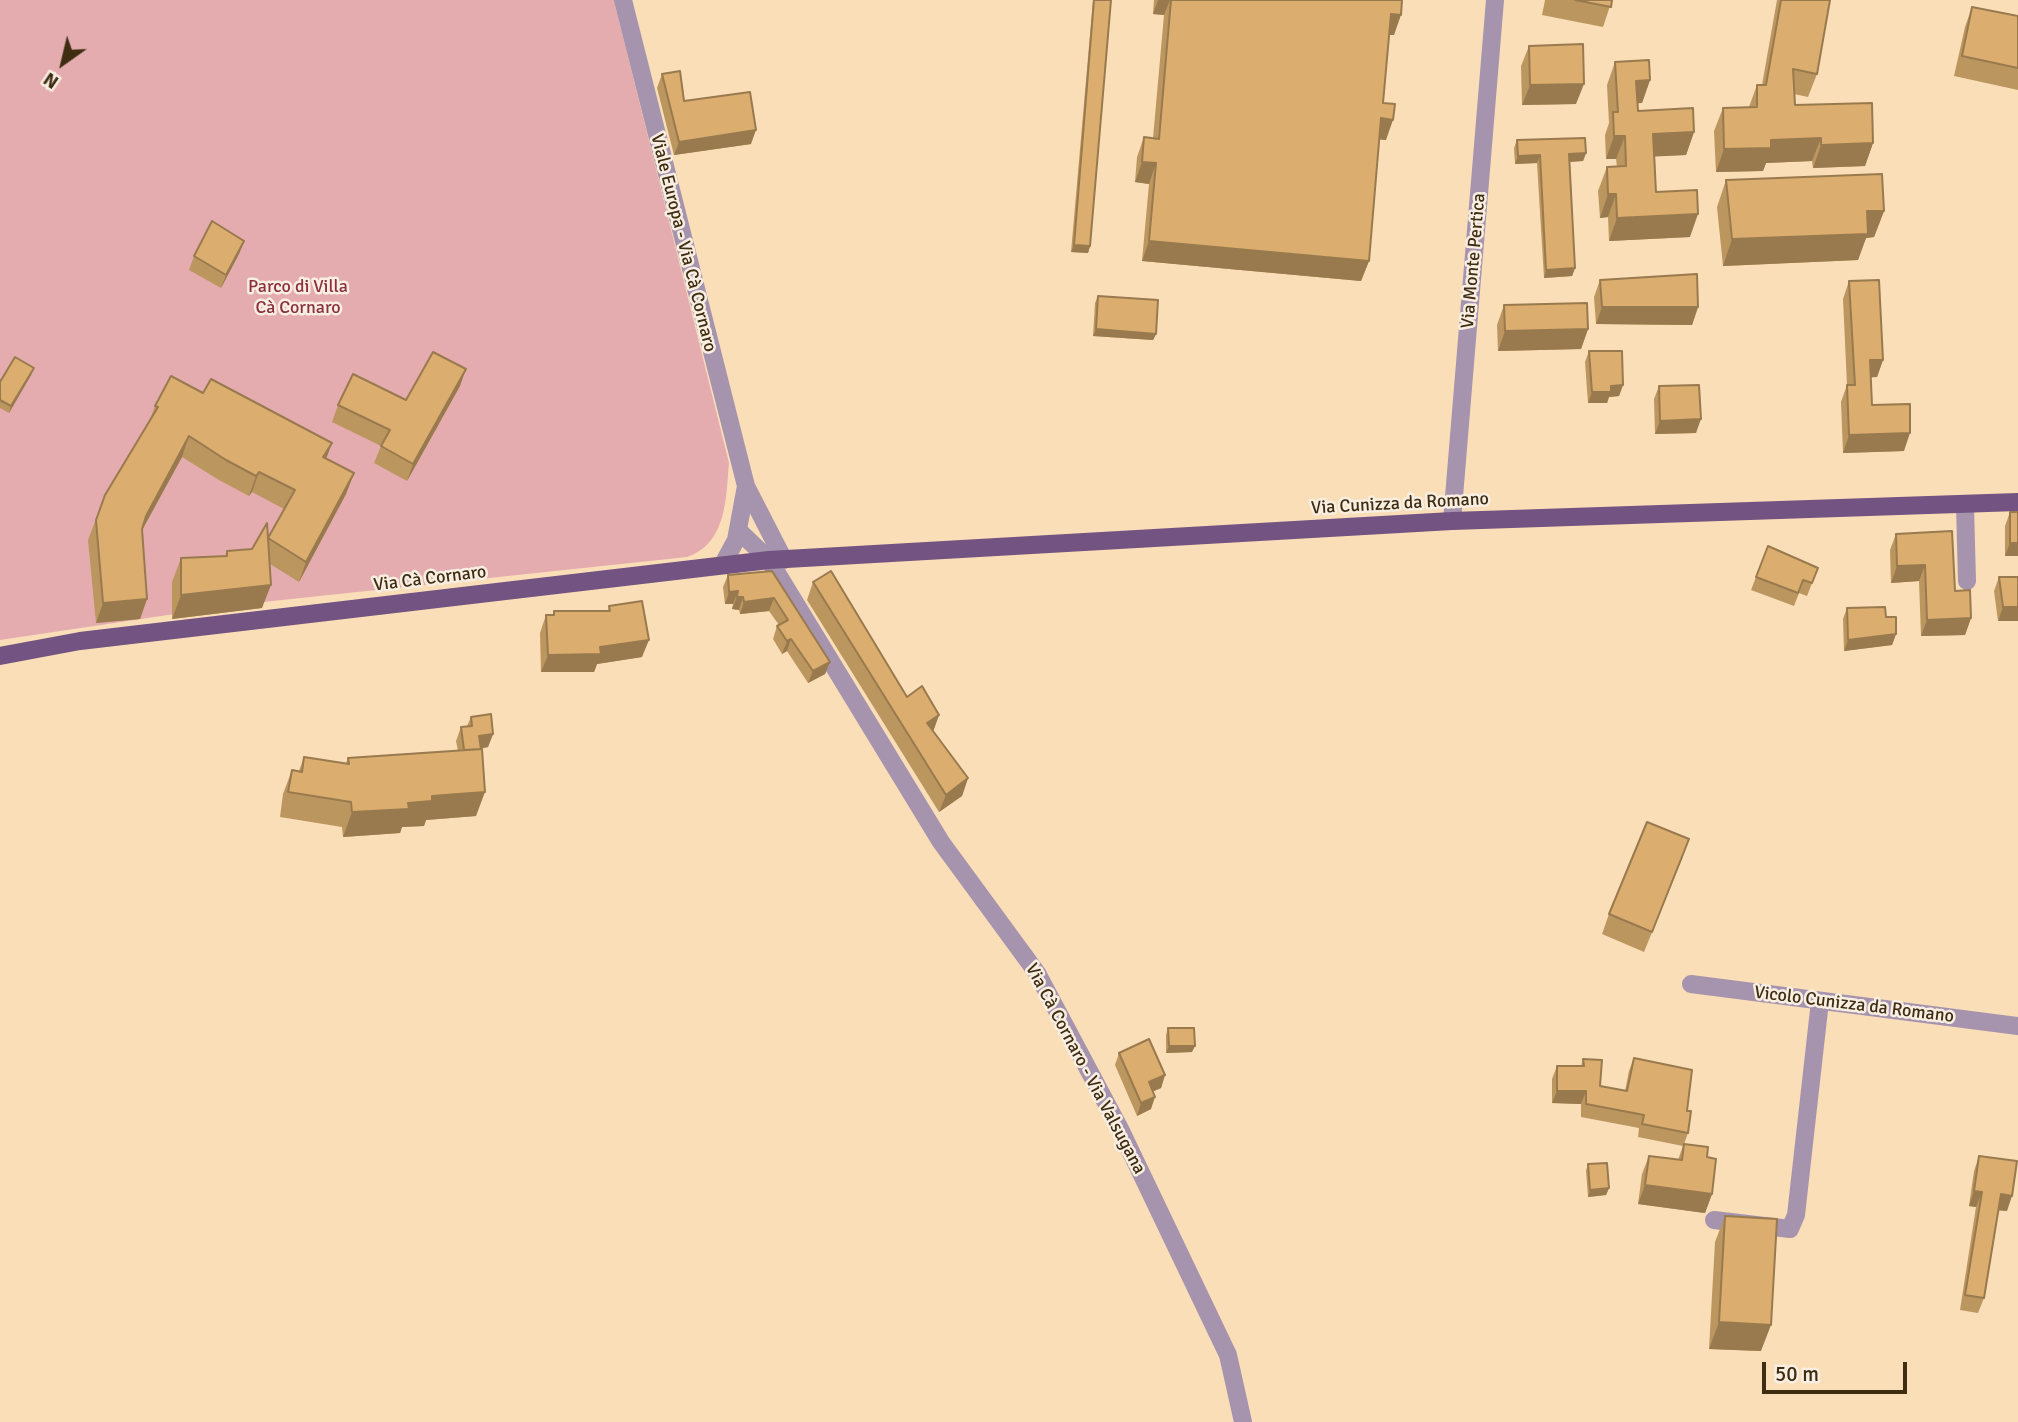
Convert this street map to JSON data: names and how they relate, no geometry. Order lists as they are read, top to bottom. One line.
{"streets":{"main road":["Via Cunizza da Romano","Via Cà Cornaro"],"street":["Viale Europa - Via Cà Cornaro","Via Monte Pertica","Vicolo Cunizza da Romano","Via Cà Cornaro - Via Valsugana"]},"crossings":[["Via Monte Pertica","Via Cunizza da Romano"],["Via Cunizza da Romano","Via Cà Cornaro"],["Via Cunizza da Romano","Via Cà Cornaro - Via Valsugana"],["Via Cà Cornaro","Via Cà Cornaro - Via Valsugana"]],"parks":["Parco di Villa Cà Cornaro"],"scale_bar":"50 m","north":"bottom left"}
